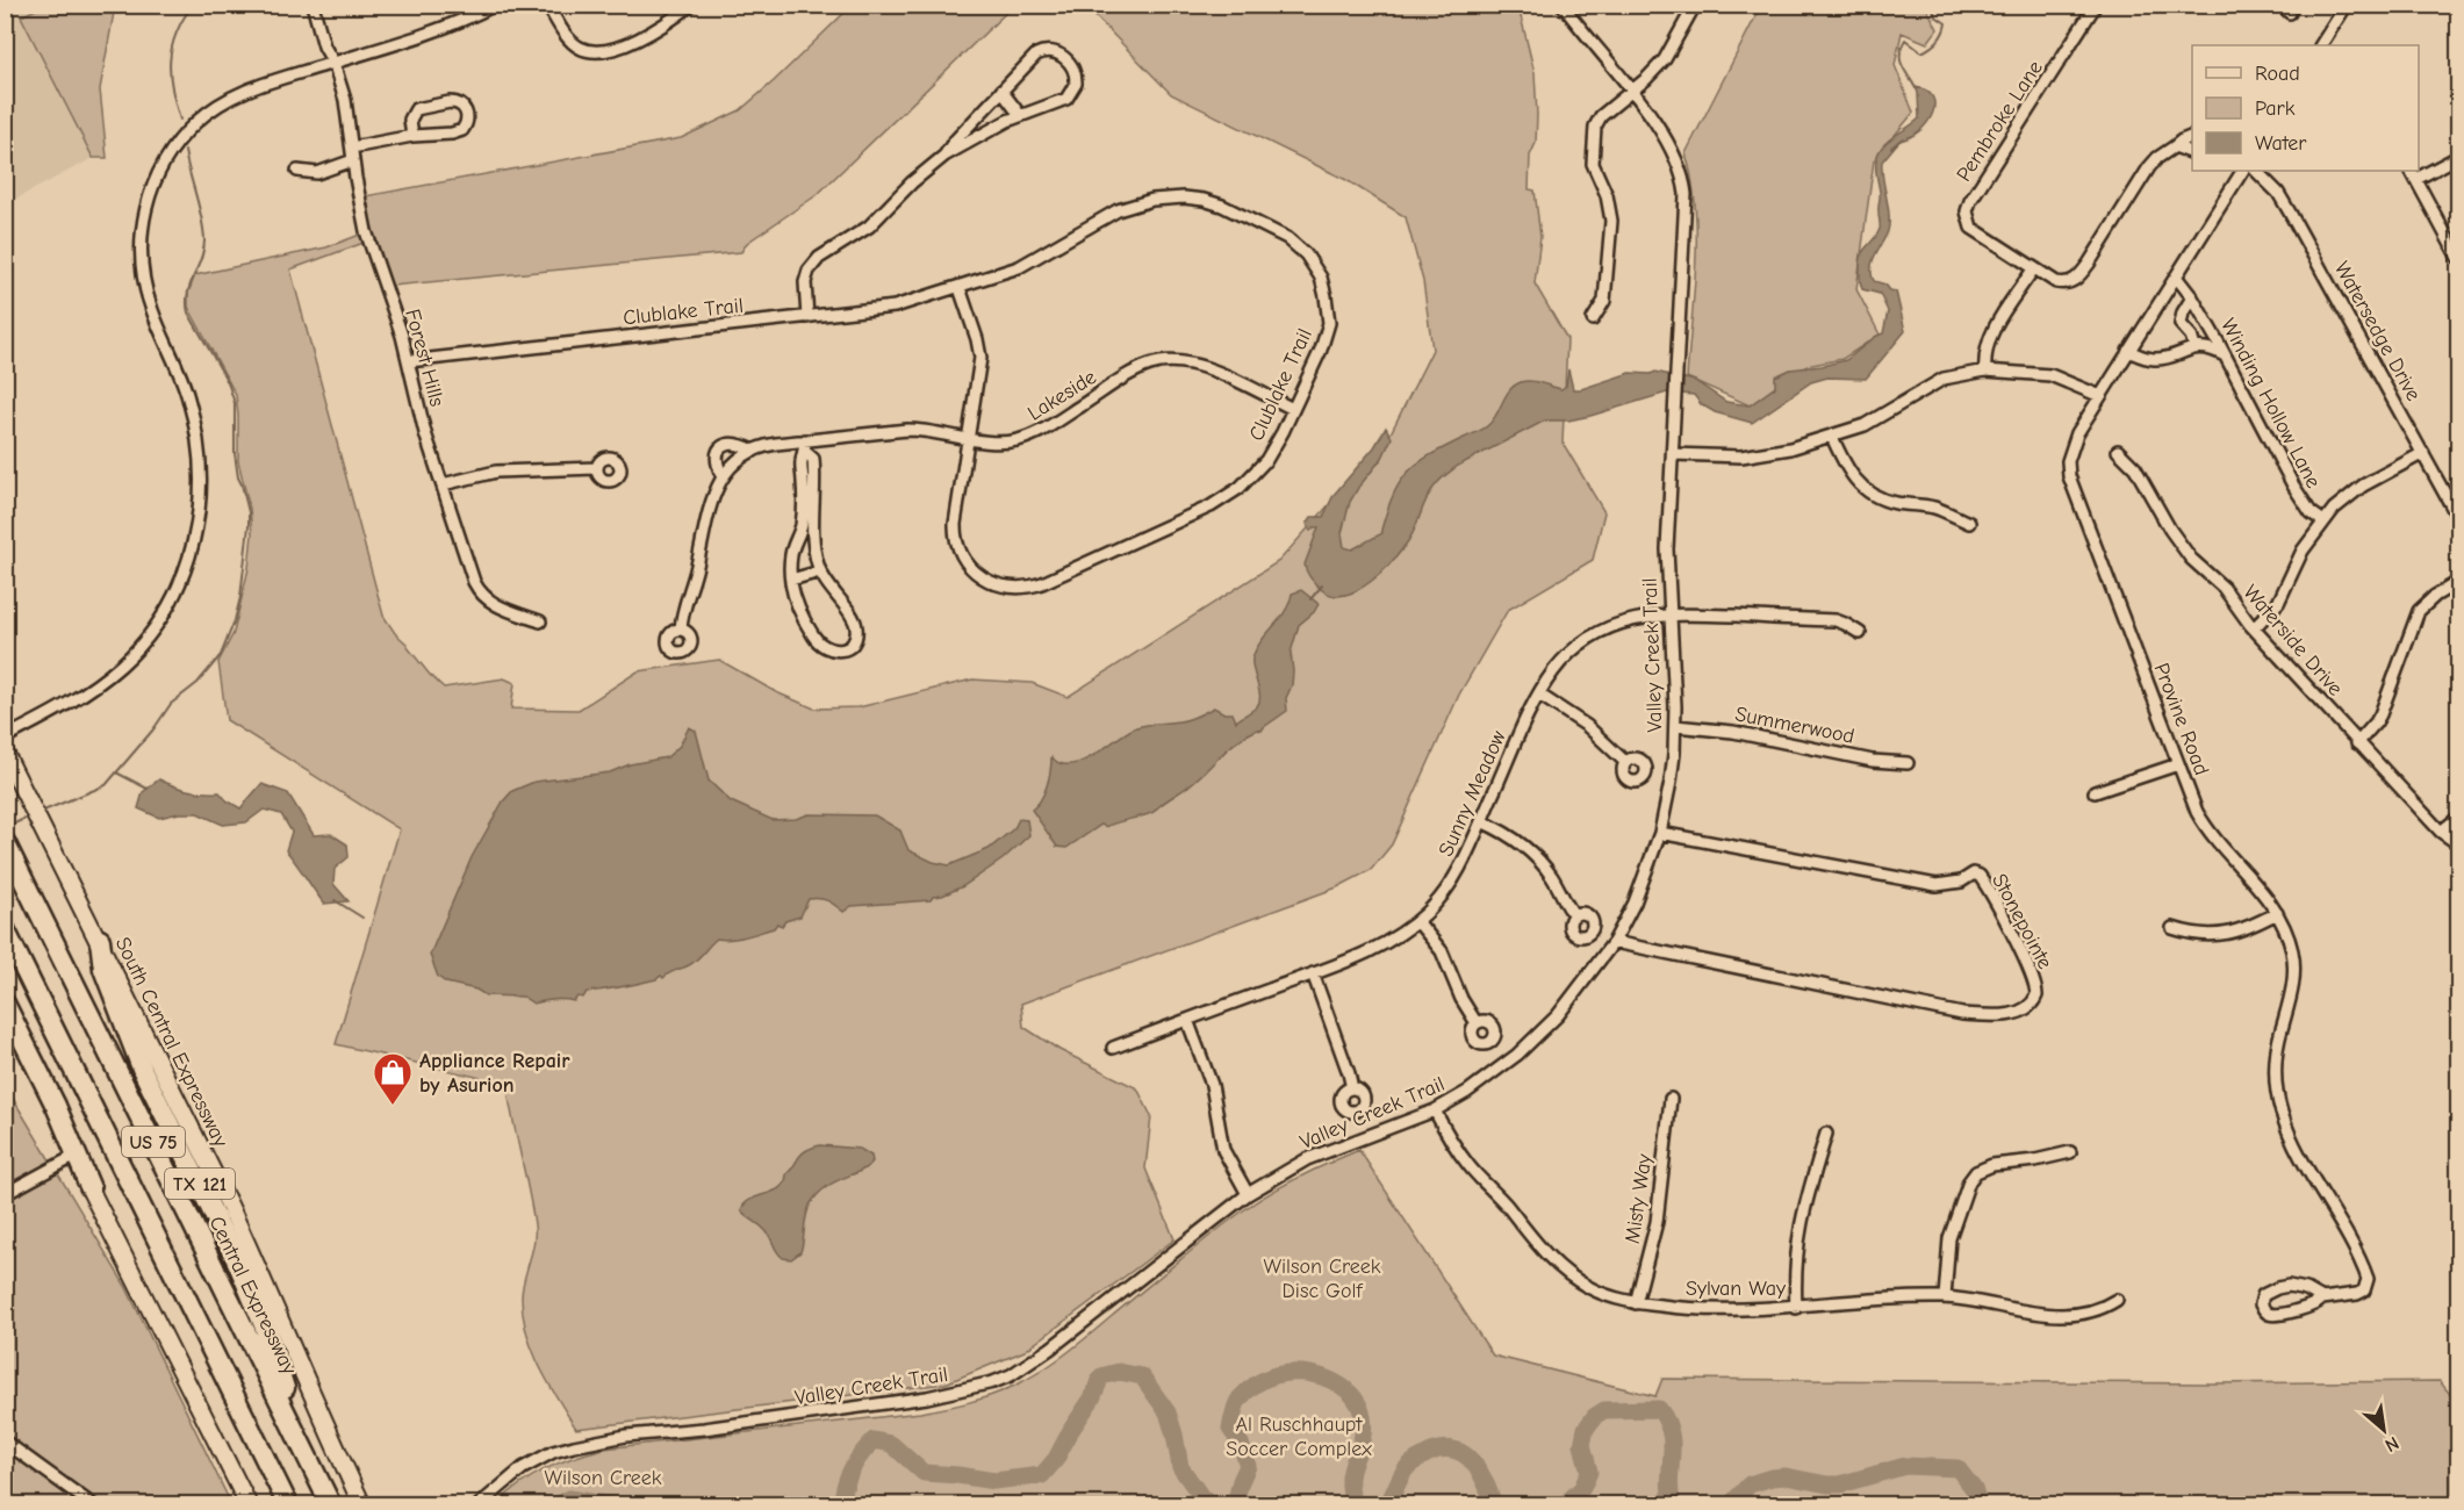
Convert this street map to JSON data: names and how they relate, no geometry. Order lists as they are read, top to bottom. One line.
{"streets":{"highway":["US 75","TX 121","Central Expressway"],"main road":["South Central Expressway"],"street":["Pembroke Lane","Clublake Trail","Watersedge Drive","Forest Hills","Lakeside","Winding Hollow Lane","Waterside Drive","Valley Creek Trail","Provine Road","Summerwood","Sunny Meadow","Stonepointe","Misty Way","Sylvan Way"]},"crossings":[["Clublake Trail","Forest Hills"],["Clublake Trail","Lakeside"],["Winding Hollow Lane","Provine Road"],["Valley Creek Trail","Summerwood"],["Valley Creek Trail","Sunny Meadow"],["Valley Creek Trail","Stonepointe"],["Valley Creek Trail","Sylvan Way"],["South Central Expressway","TX 121"],["TX 121","Central Expressway"],["Misty Way","Sylvan Way"]],"parks":["Wilson Creek Disc Golf","Al Ruschhaupt Soccer Complex","Wilson Creek"],"places":{"shop":["Appliance Repair by Asurion"]},"legend":["Road","Park","Water"],"north":"bottom right"}
